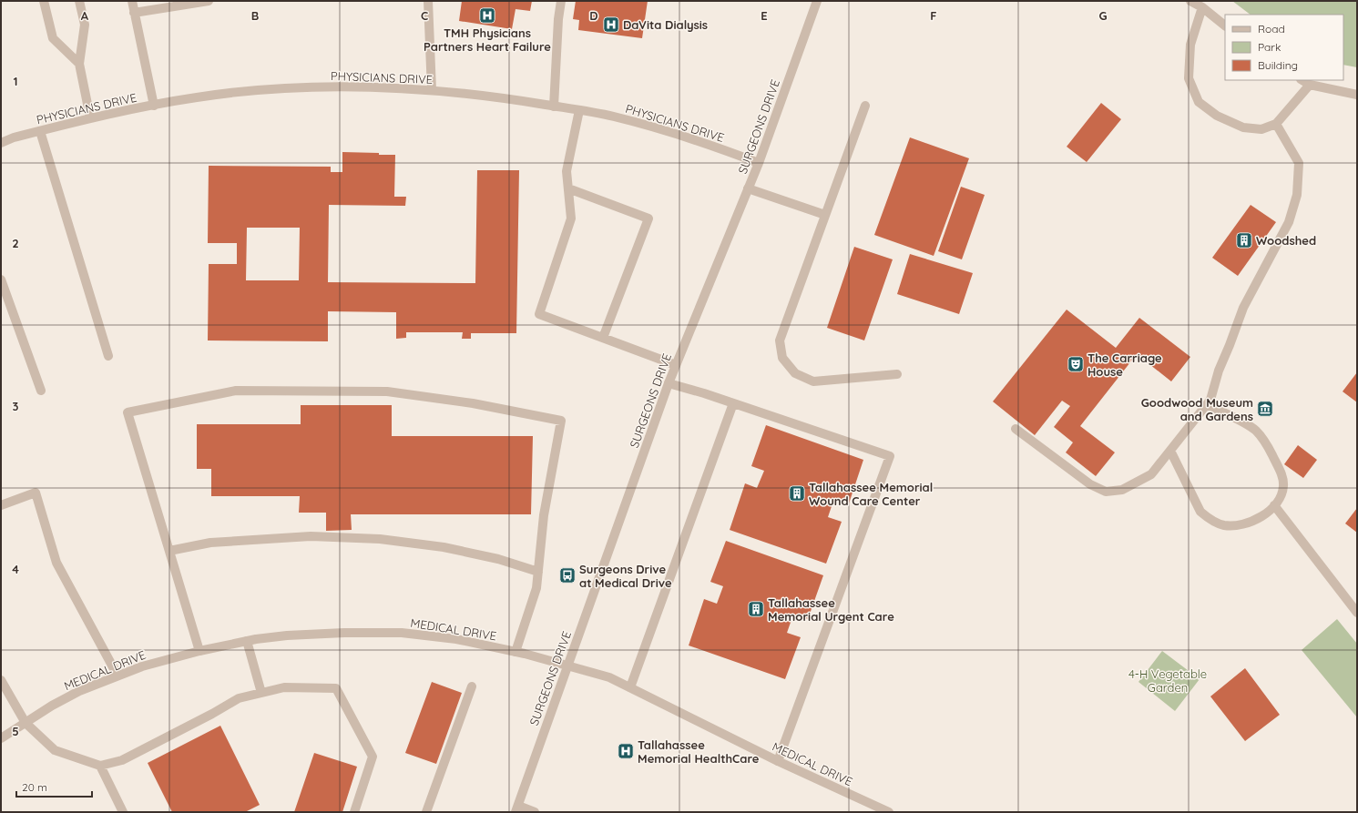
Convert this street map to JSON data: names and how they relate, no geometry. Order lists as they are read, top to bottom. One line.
{"streets":{"street":["PHYSICIANS DRIVE","SURGEONS DRIVE","MEDICAL DRIVE"]},"crossings":[["PHYSICIANS DRIVE","SURGEONS DRIVE"],["SURGEONS DRIVE","MEDICAL DRIVE"]],"parks":["4-H Vegetable Garden"],"places":{"hospital":["TMH Physicians Partners Heart Failure","DaVita Dialysis","Tallahassee Memorial HealthCare"],"building":["Woodshed","Tallahassee Memorial Wound Care Center","Tallahassee Memorial Urgent Care"],"theatre":["The Carriage House"],"museum":["Goodwood Museum and Gardens"],"bus stop":["Surgeons Drive at Medical Drive"]},"legend":["Road","Park","Building"],"scale_bar":"20 m","grid":{"columns":["A","B","C","D","E","F","G"],"rows":["1","2","3","4","5"]}}
